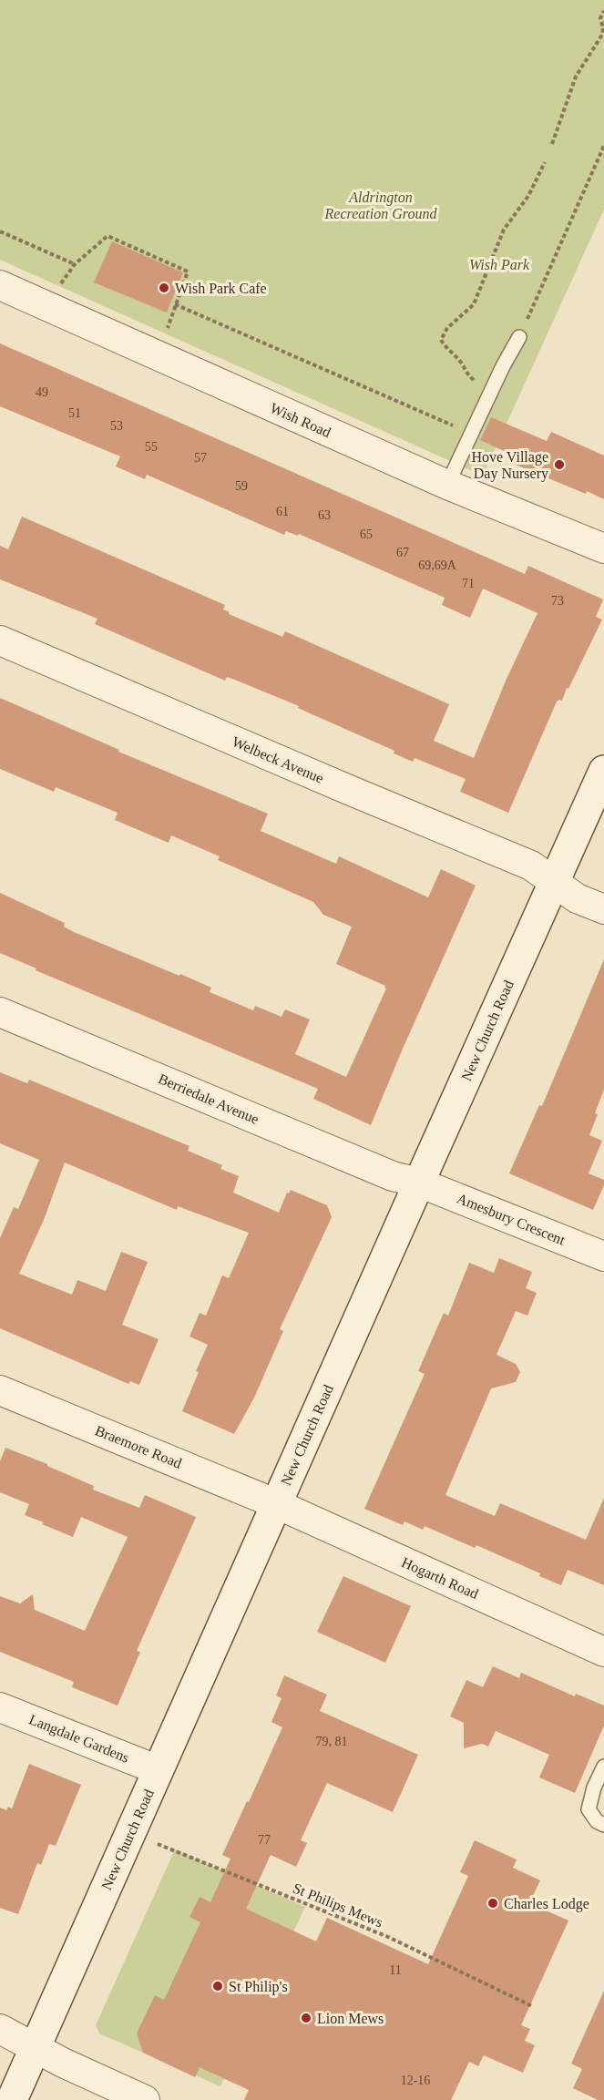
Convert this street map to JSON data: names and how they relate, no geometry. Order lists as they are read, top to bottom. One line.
{"streets":{"main road":["New Church Road"],"street":["Wish Road","Welbeck Avenue","Berriedale Avenue","Amesbury Crescent","Braemore Road","Hogarth Road","Langdale Gardens"],"path":["St Philips Mews"]},"crossings":[["Welbeck Avenue","New Church Road"],["New Church Road","Berriedale Avenue"],["New Church Road","Amesbury Crescent"],["New Church Road","Braemore Road"],["New Church Road","Hogarth Road"],["New Church Road","Langdale Gardens"],["New Church Road","St Philips Mews"],["Berriedale Avenue","Amesbury Crescent"],["Braemore Road","Hogarth Road"]],"parks":["Aldrington Recreation Ground","Wish Park"],"places":["Wish Park Cafe","Hove Village Day Nursery","Charles Lodge","St Philip's","Lion Mews"],"house_numbers":["49","51","53","55","57","59","61","63","65","67","69,69A","71","73","79, 81","77","11","12-16"]}
